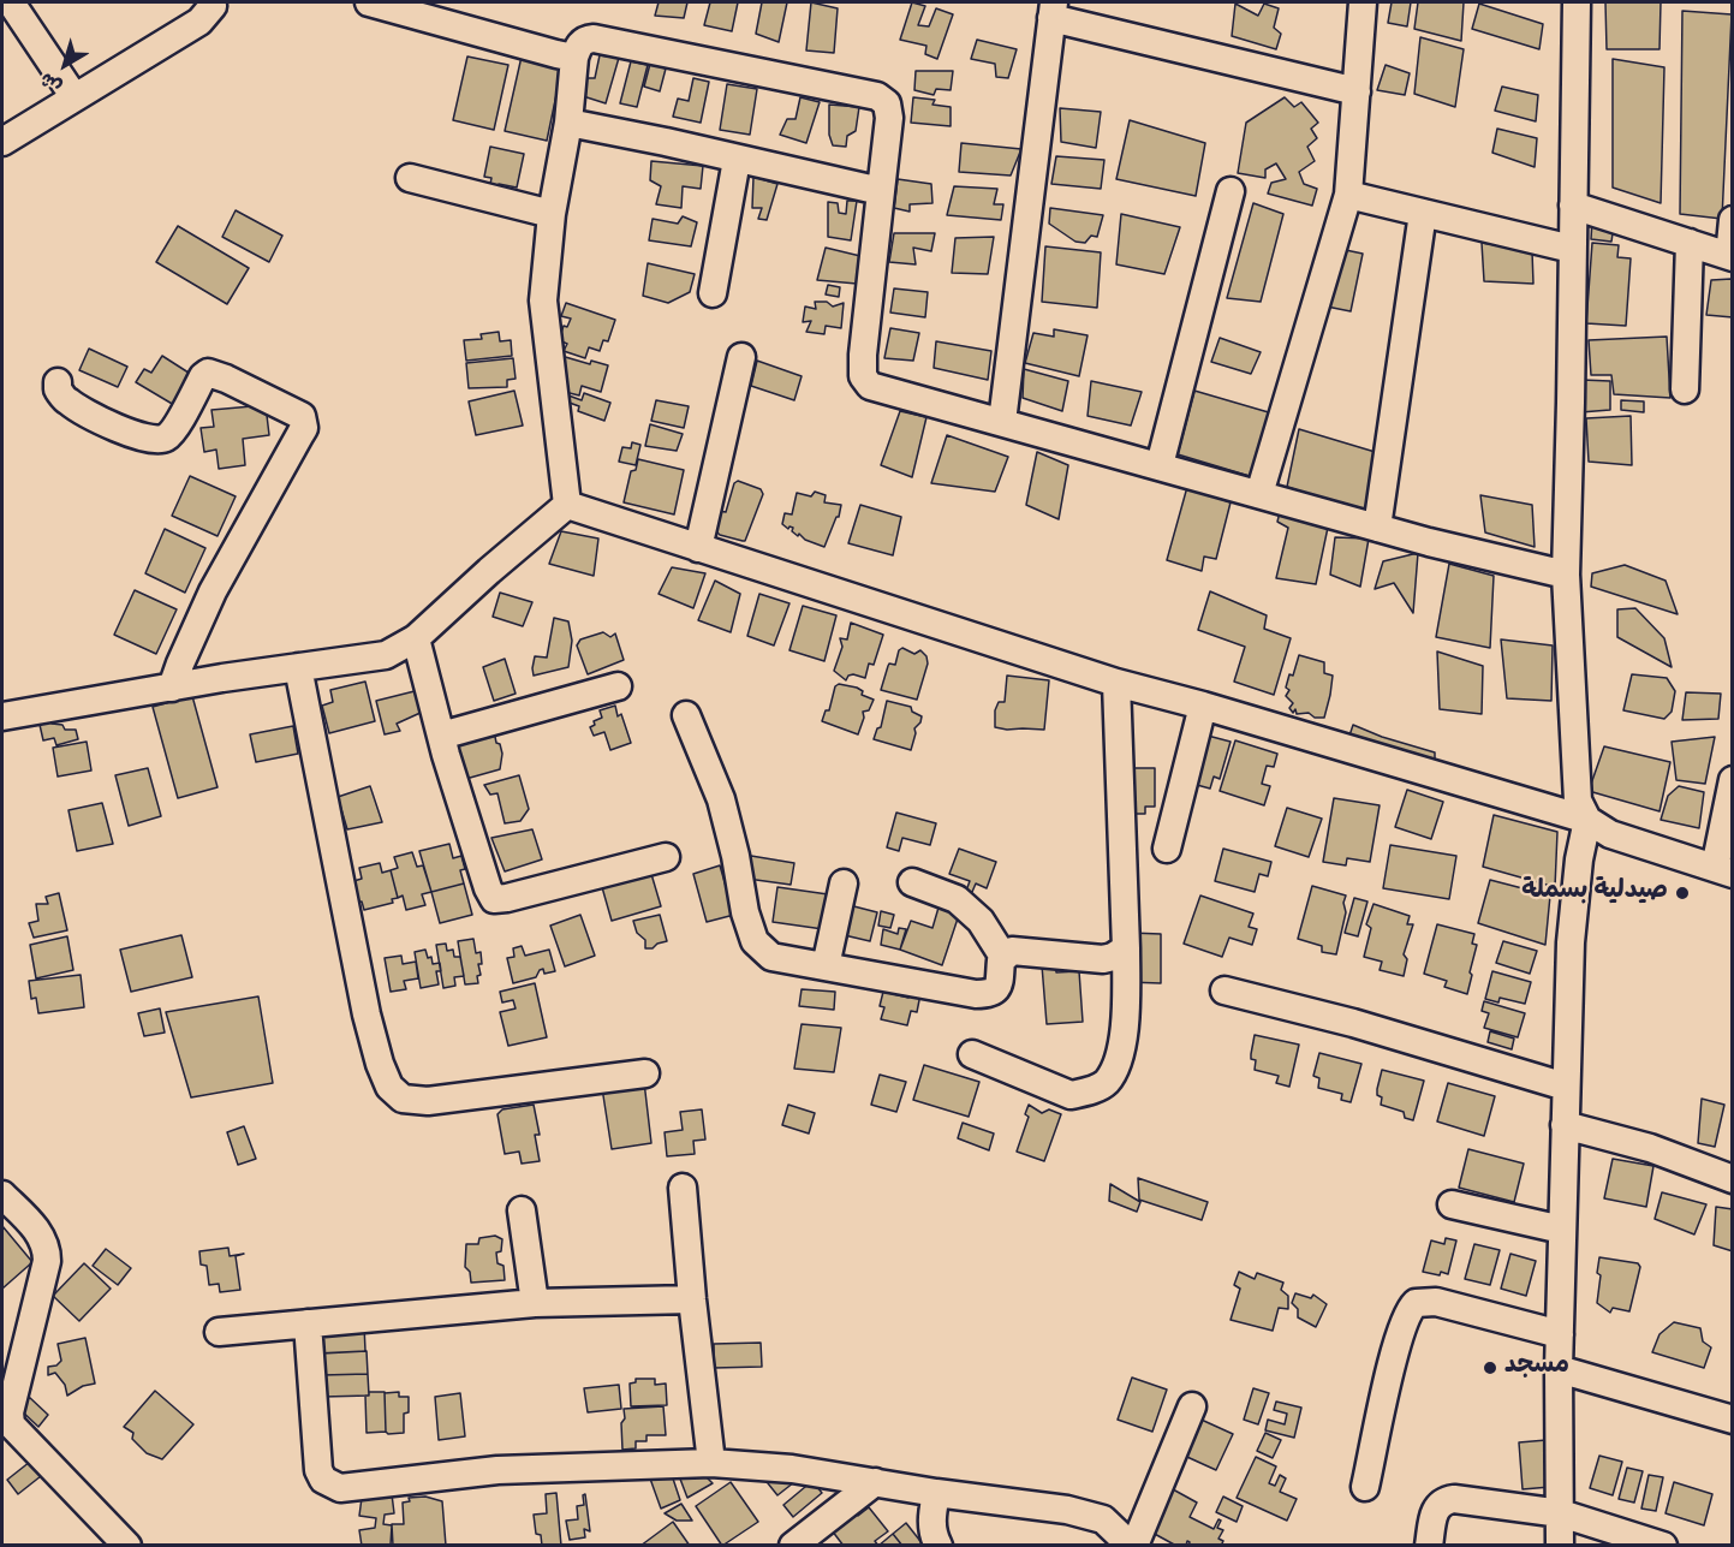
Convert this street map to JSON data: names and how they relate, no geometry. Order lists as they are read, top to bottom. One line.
{"places":["صيدلية بسملة","مسجد"],"north":"bottom left"}
